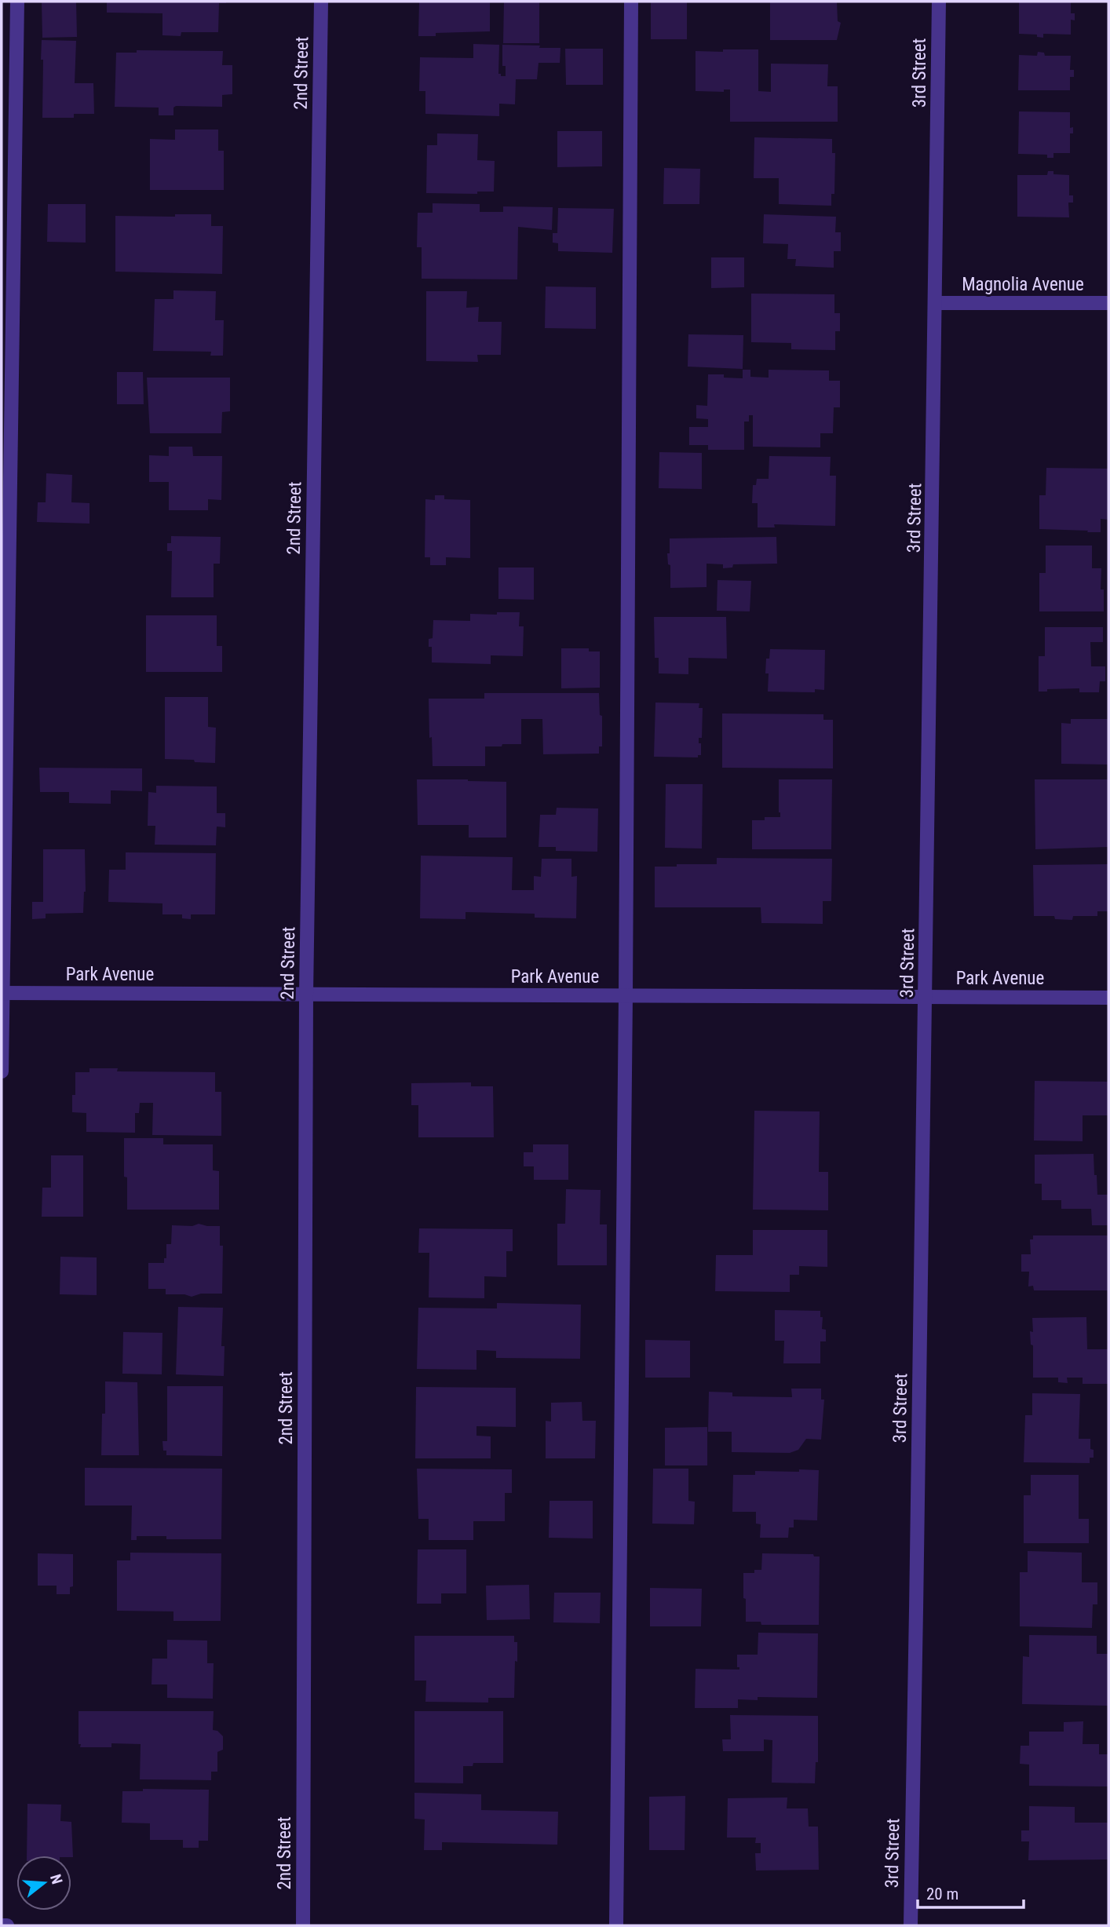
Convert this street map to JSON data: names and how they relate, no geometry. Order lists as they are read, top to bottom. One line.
{"streets":{"street":["2nd Street","3rd Street","Magnolia Avenue","Park Avenue"]},"crossings":[["2nd Street","Park Avenue"],["3rd Street","Magnolia Avenue"],["3rd Street","Park Avenue"]],"scale_bar":"20 m","north":"right"}
